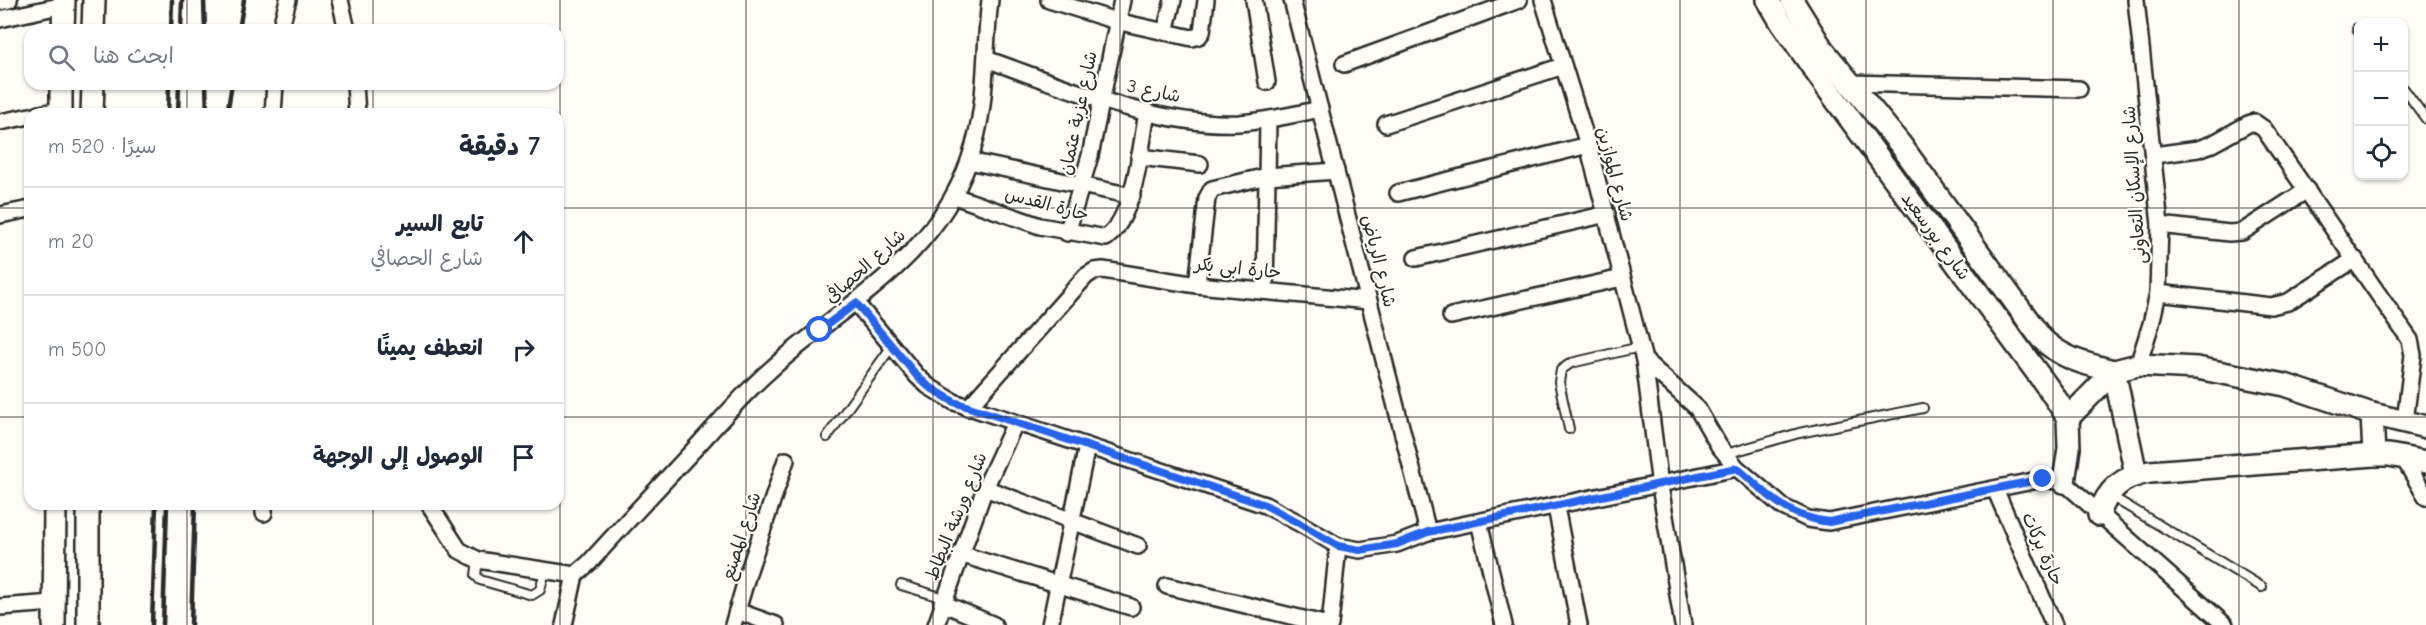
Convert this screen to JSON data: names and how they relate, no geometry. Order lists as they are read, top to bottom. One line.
{"streets":{"main road":["شارع بورسعيد"],"street":["شارع 3","شارع عزبة عثمان","شارع الموازين","شارع الإسكان التعاونى","حارة القدس","شارع الرياض","شارع الحصافي","حارة ابى بكر","شارع ورشة البطاط","شارع المصنع","حارة بركات"]},"crossings":[["شارع 3","شارع عزبة عثمان"],["شارع 3","حارة القدس"],["شارع 3","شارع الرياض"],["شارع 3","شارع الحصافي"],["شارع عزبة عثمان","حارة القدس"],["حارة القدس","شارع الحصافي"],["شارع الرياض","حارة ابى بكر"]],"page":{"map_buttons":["+","−"],"search":"ابحث هنا","heading":["7 دقيقة","سيرًا · 520 m"],"list":[["تابع السير","شارع الحصافي","20 m"],["انعطف يمينًا","500 m"],"الوصول إلى الوجهة"]}}
